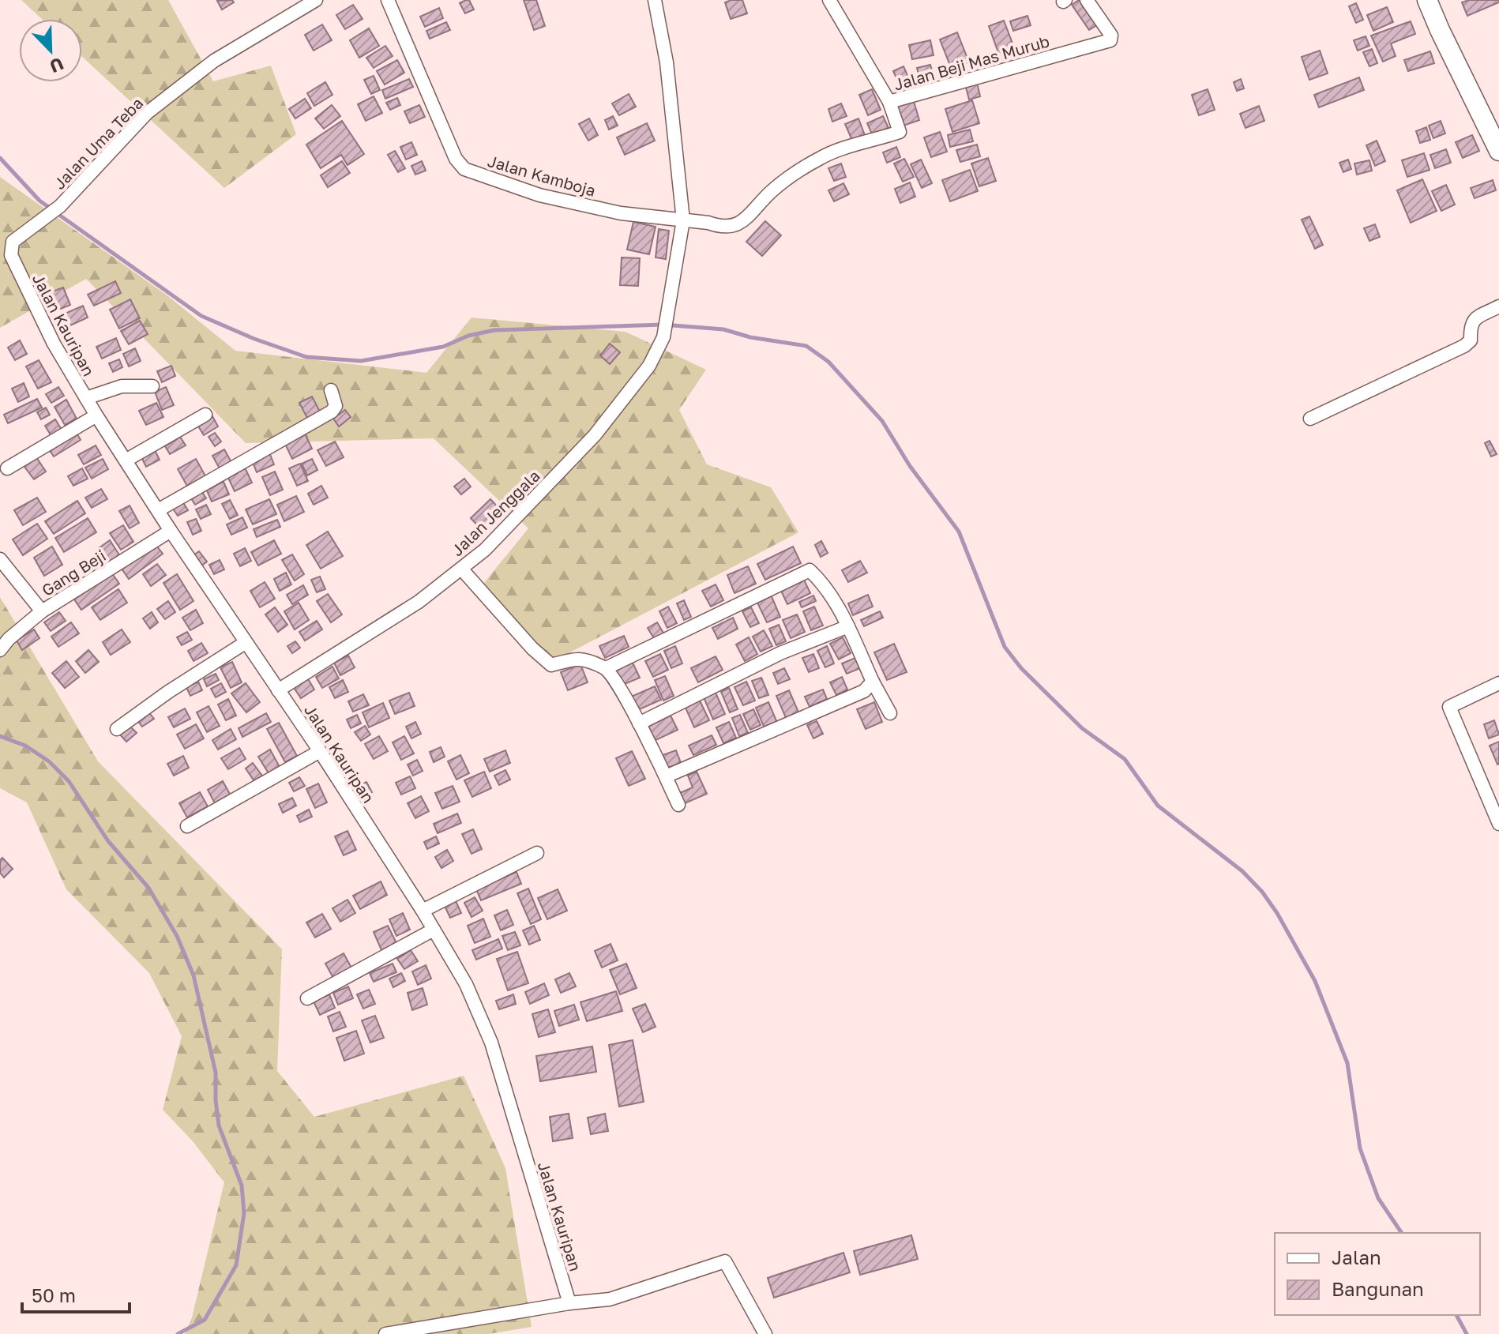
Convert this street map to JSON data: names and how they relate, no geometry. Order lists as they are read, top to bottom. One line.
{"streets":{"street":["Jalan Beji Mas Murub","Jalan Uma Teba","Jalan Kamboja","Jalan Kauripan","Jalan Jenggala","Gang Beji"]},"crossings":[["Jalan Beji Mas Murub","Jalan Kamboja"],["Jalan Beji Mas Murub","Jalan Jenggala"],["Jalan Uma Teba","Jalan Kauripan"],["Jalan Kamboja","Jalan Jenggala"],["Jalan Kauripan","Jalan Jenggala"],["Jalan Kauripan","Gang Beji"]],"legend":["Jalan","Bangunan"],"scale_bar":"50 m","north":"bottom right"}
